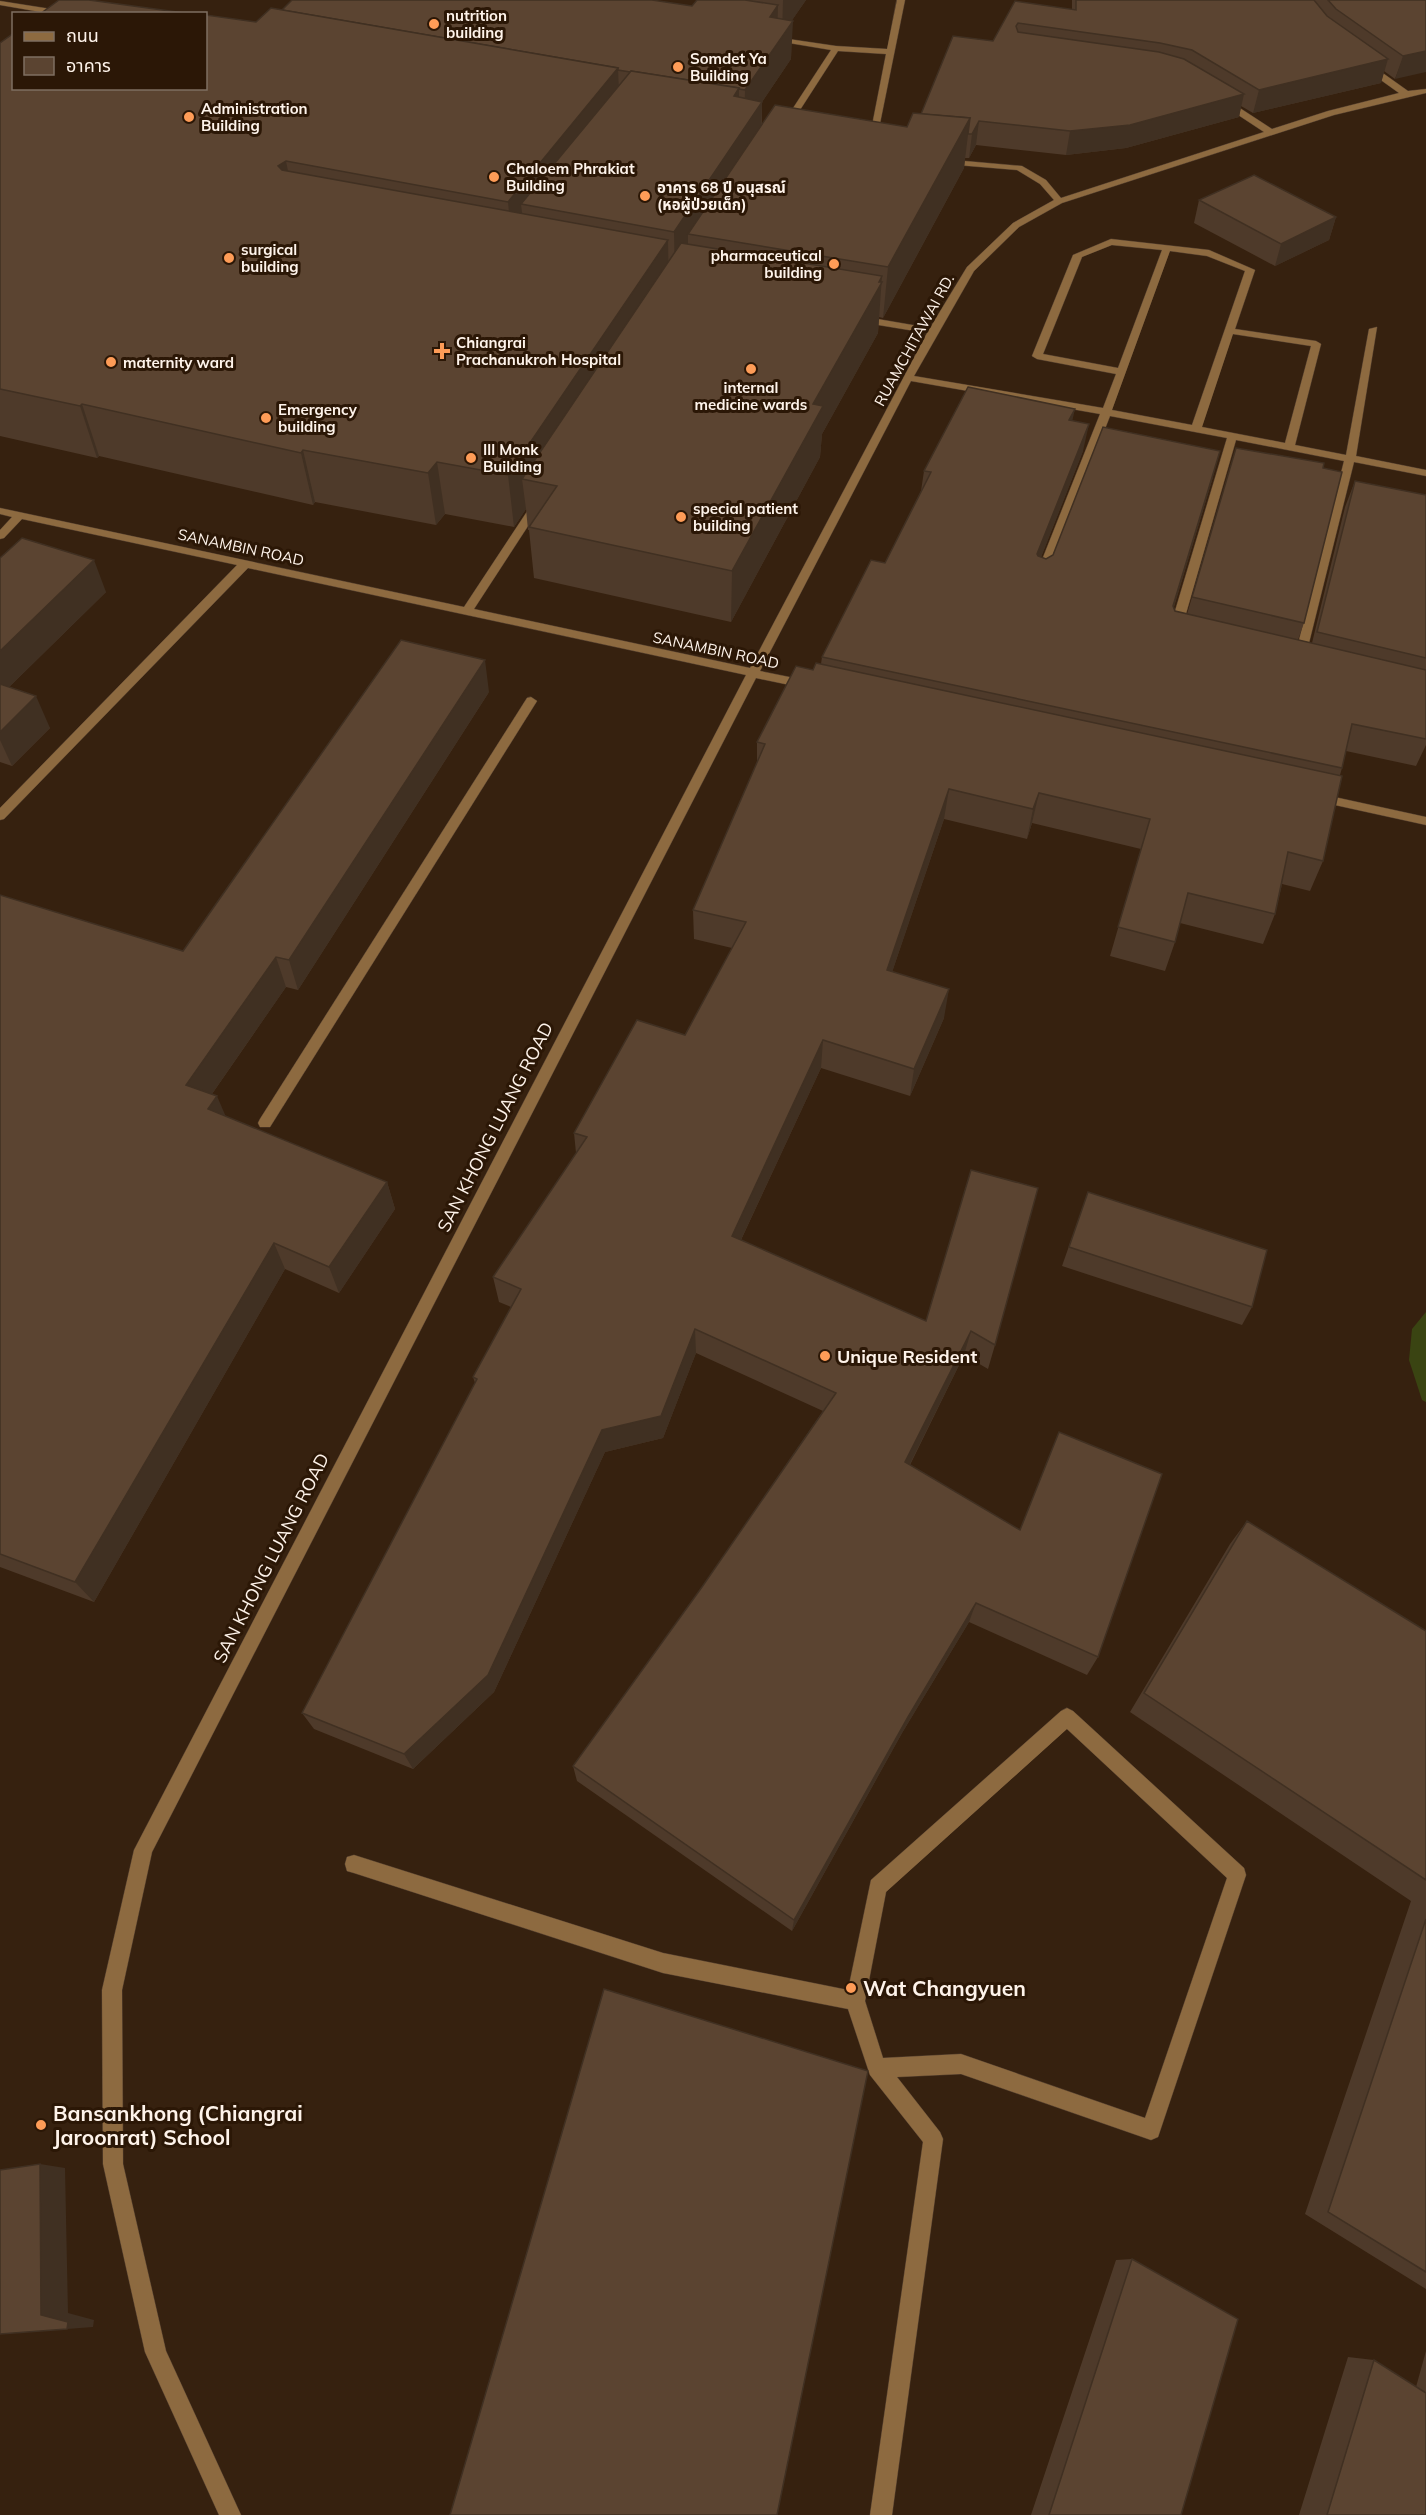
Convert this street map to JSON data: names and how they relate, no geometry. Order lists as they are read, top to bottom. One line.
{"streets":{"street":["RUAMCHITAWAI RD.","SANAMBIN ROAD","SAN KHONG LUANG ROAD"]},"crossings":[["RUAMCHITAWAI RD.","SANAMBIN ROAD"],["RUAMCHITAWAI RD.","SAN KHONG LUANG ROAD"],["SANAMBIN ROAD","SAN KHONG LUANG ROAD"]],"places":{"other":["nutrition building","Somdet Ya Building","Administration Building","Chaloem Phrakiat Building","อาคาร 68 ปี อนุสรณ์ (หอผู้ป่วยเด็ก)","surgical building","pharmaceutical building","maternity ward","internal medicine wards","Emergency building","Ill Monk Building","special patient building","Unique Resident","Wat Changyuen","Bansankhong (Chiangrai Jaroonrat) School"],"health":["Chiangrai Prachanukroh Hospital"]},"legend":["ถนน","อาคาร"]}
